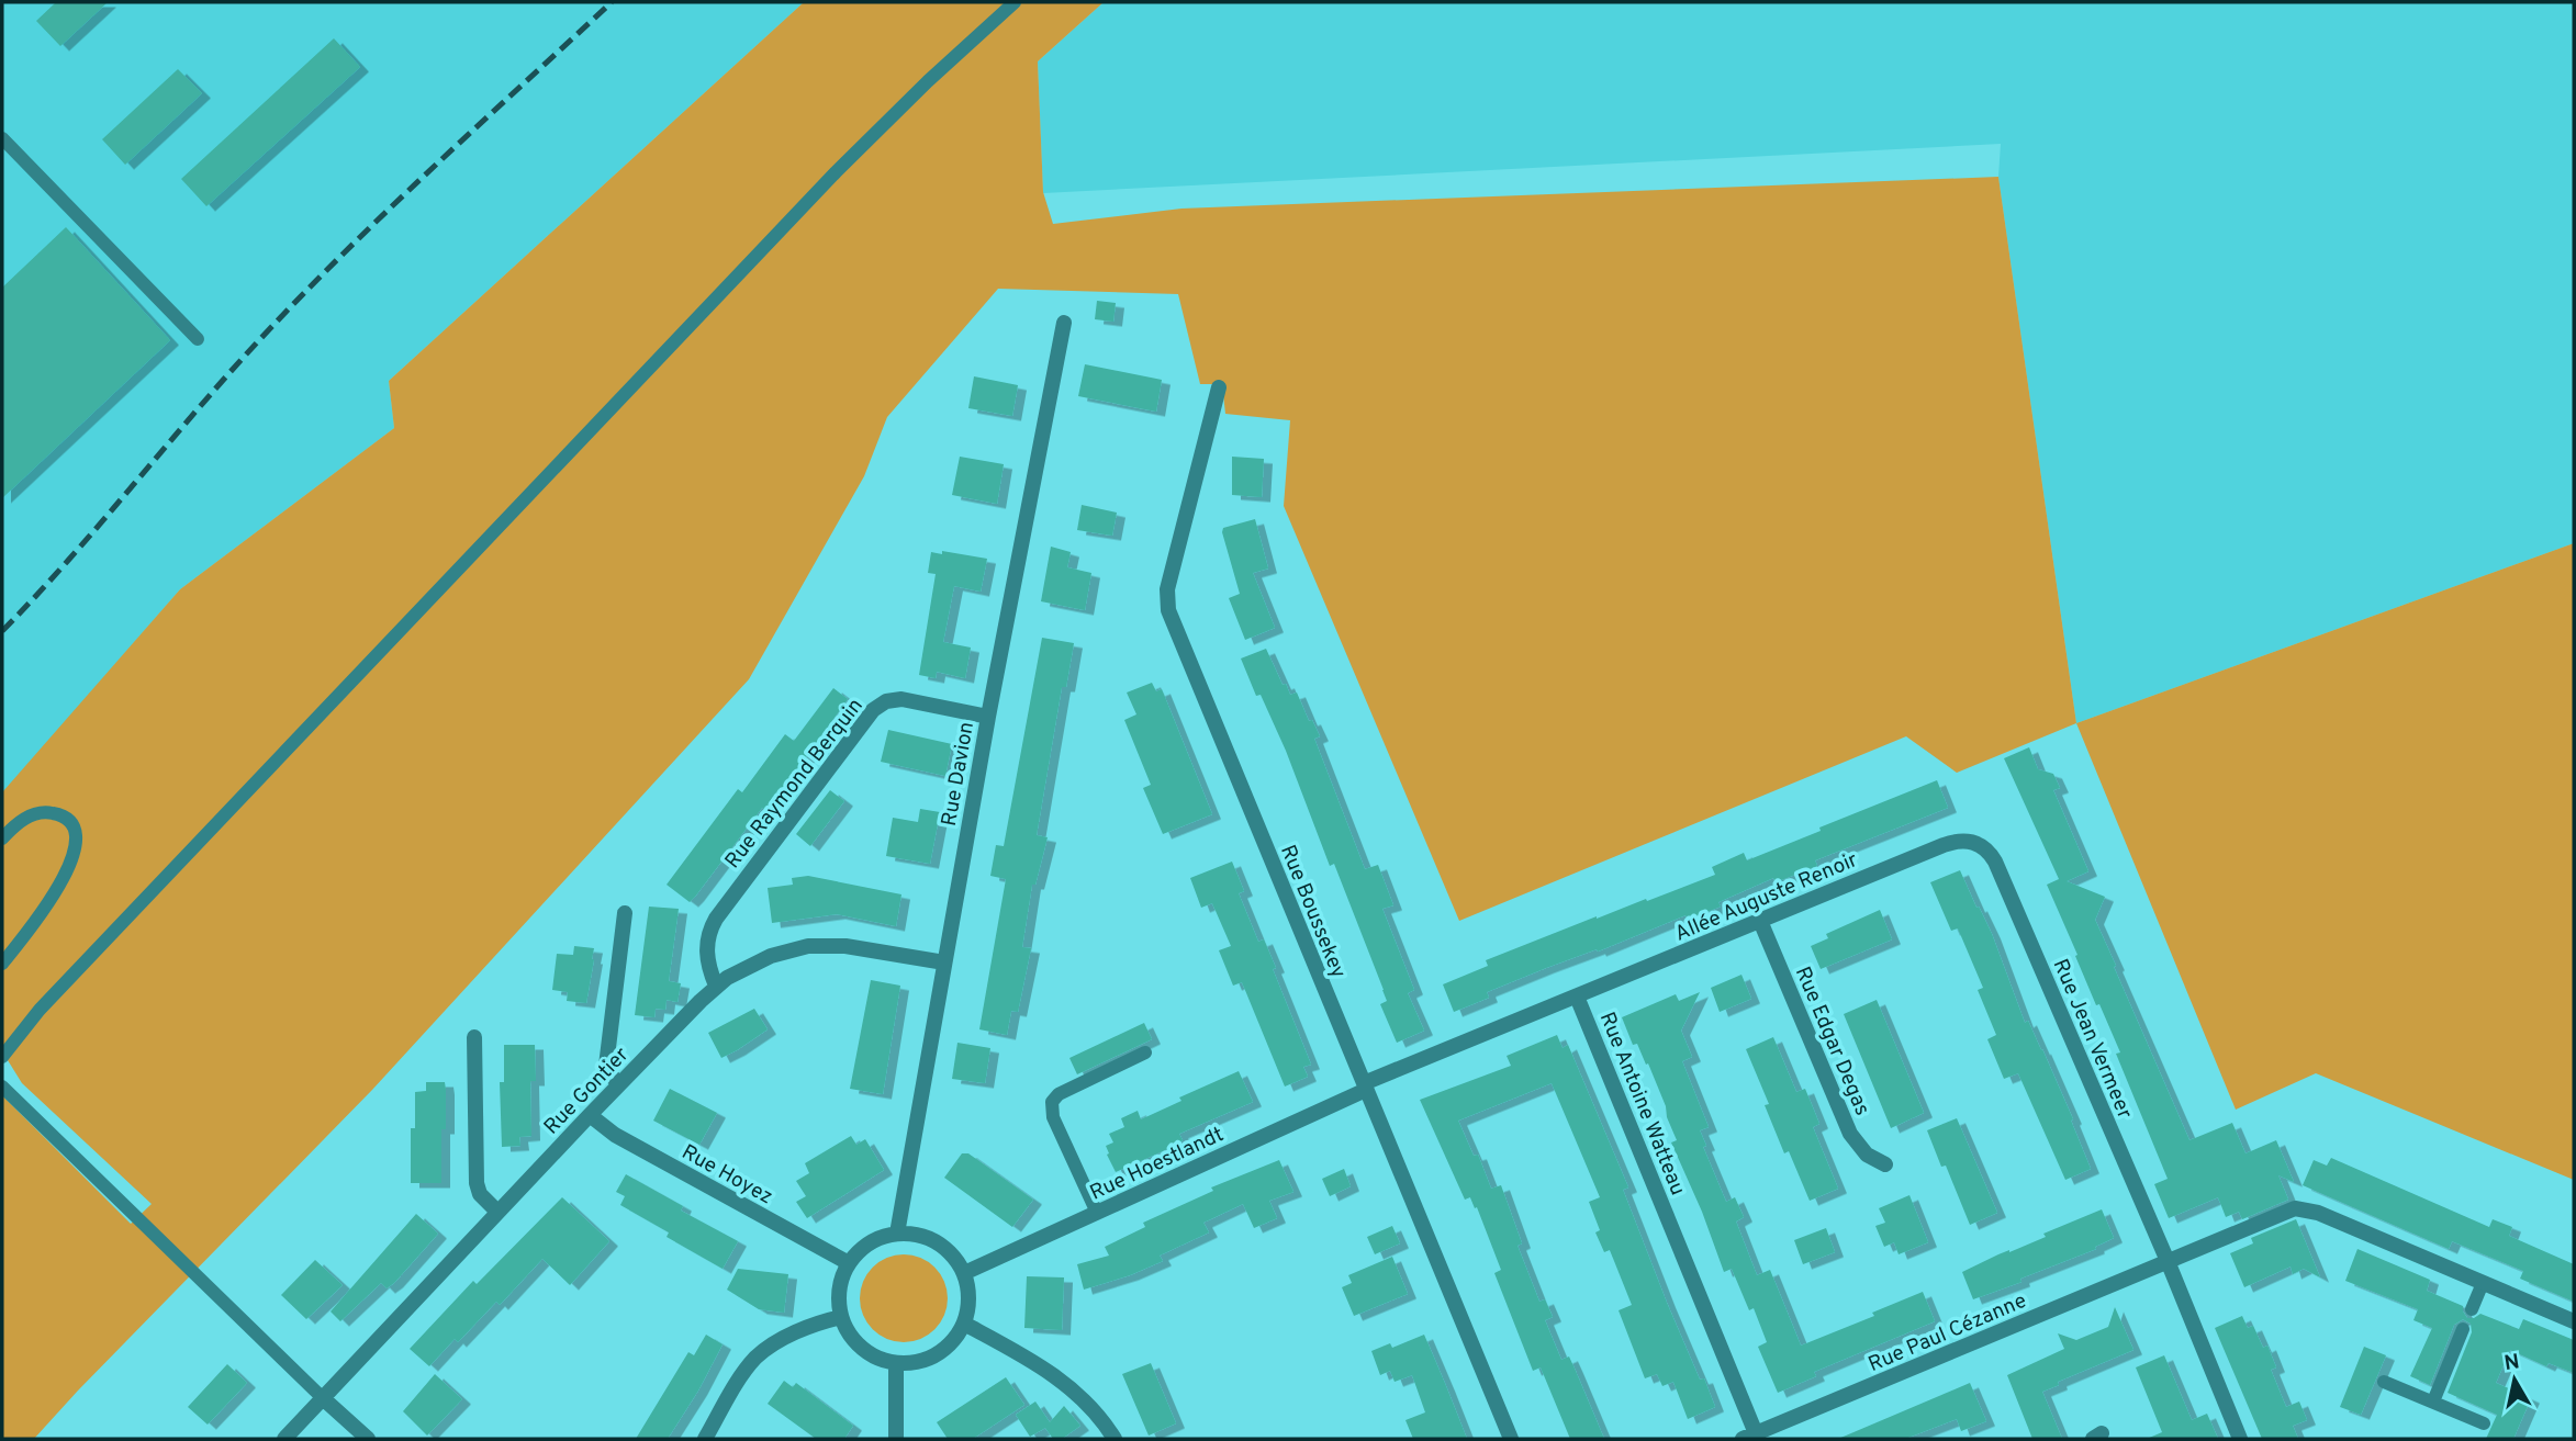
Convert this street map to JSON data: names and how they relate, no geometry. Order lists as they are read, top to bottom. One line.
{"streets":{"street":["Rue Davion","Rue Raymond Berquin","Allée Auguste Renoir","Rue Boussekey","Rue Jean Vermeer","Rue Edgar Degas","Rue Gontier","Rue Antoine Watteau","Rue Hoestlandt","Rue Hoyez","Rue Paul Cézanne"]},"crossings":[["Rue Davion","Rue Raymond Berquin"],["Rue Davion","Rue Gontier"],["Rue Davion","Rue Hoestlandt"],["Rue Davion","Rue Hoyez"],["Rue Raymond Berquin","Rue Gontier"],["Allée Auguste Renoir","Rue Jean Vermeer"],["Allée Auguste Renoir","Rue Edgar Degas"],["Allée Auguste Renoir","Rue Antoine Watteau"],["Rue Boussekey","Rue Antoine Watteau"],["Rue Boussekey","Rue Hoestlandt"],["Rue Jean Vermeer","Rue Paul Cézanne"],["Rue Gontier","Rue Hoyez"],["Rue Antoine Watteau","Rue Hoestlandt"],["Rue Antoine Watteau","Rue Paul Cézanne"],["Rue Hoestlandt","Rue Hoyez"]],"north":"top"}
